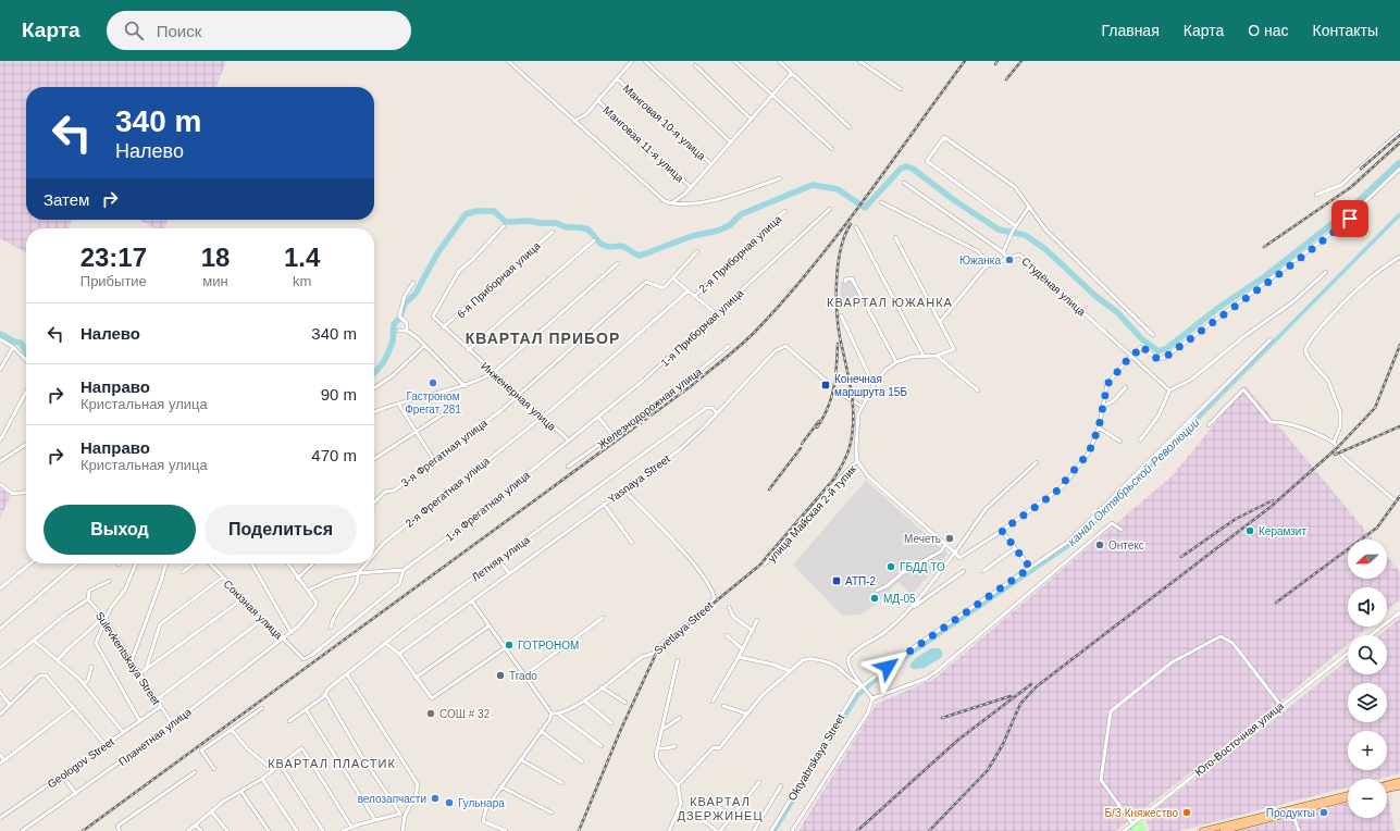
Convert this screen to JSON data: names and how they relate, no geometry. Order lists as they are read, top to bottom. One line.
{"streets":{"street":["Манговая 10-я улица","Манговая 11-я улица","2-я Приборная улица","6-я Приборная улица","Студёная улица","1-я Приборная улица","Инженерная улица","Железнодорожная улица","3-я Фрегатная улица","Yasnaya Street","2-я Фрегатная улица","1-я Фрегатная улица","улица Майская 2-й тупик","Летняя улица","Союзная улица","Svetlaya Street","Sulevkentskaya Street","Планетная улица","Юго-Восточная улица","Oktyabrskaya Street","Geologov Street"]},"crossings":[["2-я Приборная улица","Инженерная улица"],["2-я Приборная улица","2-я Фрегатная улица"],["6-я Приборная улица","Инженерная улица"],["1-я Приборная улица","Инженерная улица"],["1-я Приборная улица","1-я Фрегатная улица"],["Инженерная улица","3-я Фрегатная улица"],["Инженерная улица","2-я Фрегатная улица"],["Инженерная улица","1-я Фрегатная улица"],["Yasnaya Street","Летняя улица"],["Yasnaya Street","Svetlaya Street"],["1-я Фрегатная улица","Союзная улица"],["Союзная улица","Планетная улица"],["Sulevkentskaya Street","Планетная улица"],["Sulevkentskaya Street","Geologov Street"]],"districts":["КВАРТАЛ ЮЖАНКА","КВАРТАЛ ПРИБОР","КВАРТАЛ ПЛАСТИК","КВАРТАЛ ДЗЕРЖИНЕЦ"],"water":["канал Октябрьской Революции"],"places":{"other":["Южанка","Гастроном Фрегат 281","Керамзит","Мечеть","Онтекс","ГБДД ТО","МД-05","ГОТРОНОМ","Trado","СОШ # 32","велозапчасти","Гульнара","Б/З Княжество","Продукты"],"transit":["Конечная маршрута 15Б","АТП-2"]},"north":"left","page":{"header":"Карта","search":"Поиск","nav":["Главная","Карта","О нас","Контакты"],"turn":["340 m","Налево"],"then":"Затем","eta":["23:17","Прибытие","18","мин","1.4","km"],"list":[{"name":"Налево","value":"340 m"},{"name":"Направо","note":"Кристальная улица","value":"90 m"},{"name":"Направо","note":"Кристальная улица","value":"470 m"}],"buttons":["Выход","Поделиться"],"map_buttons":["+","−"]}}
